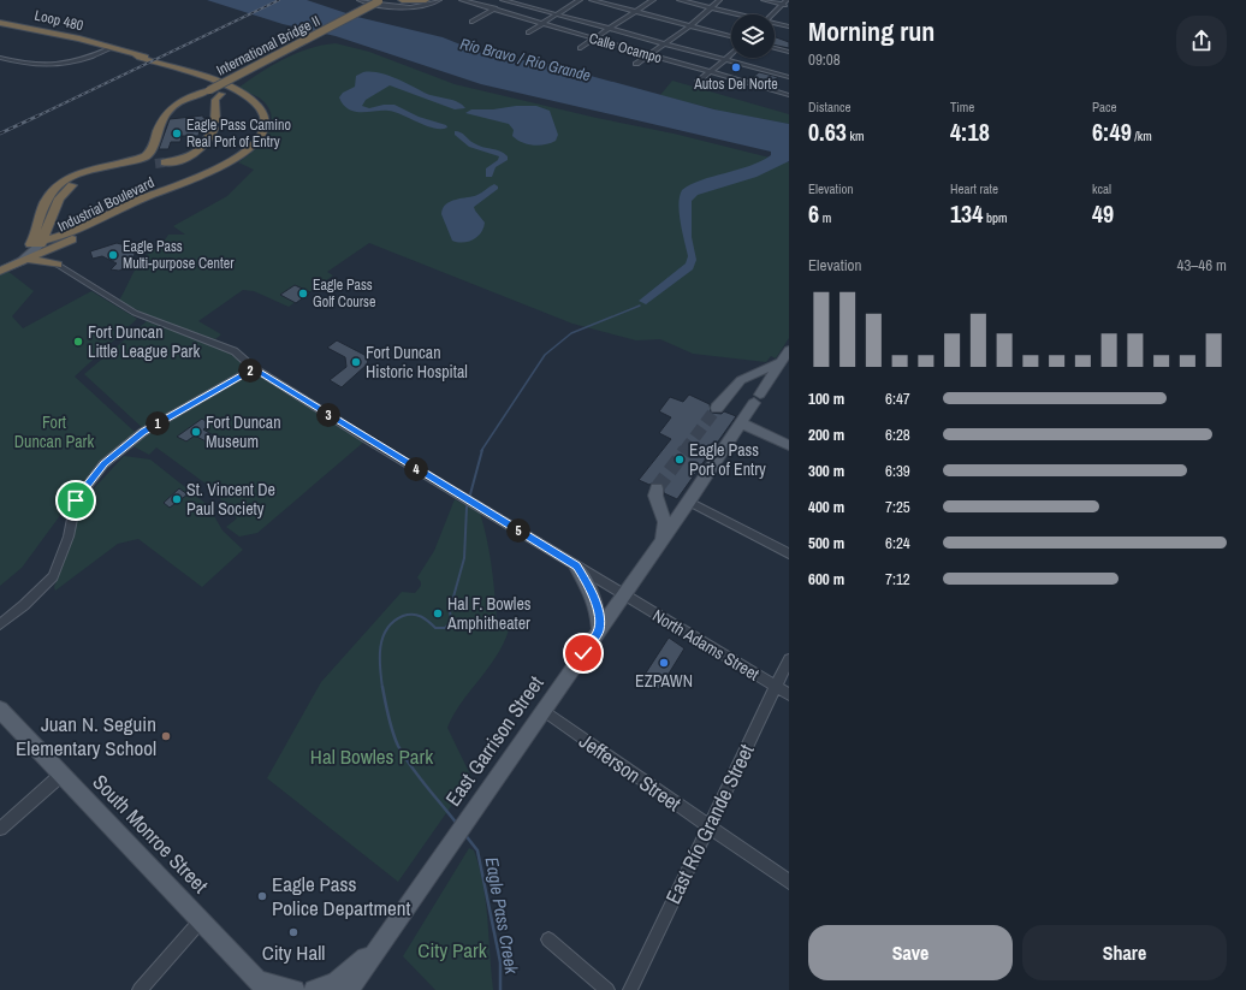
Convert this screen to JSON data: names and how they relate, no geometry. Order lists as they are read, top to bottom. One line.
{"streets":{"highway":["Loop 480","International Bridge II","Industrial Boulevard"],"main road":["East Garrison Street","South Monroe Street"],"street":["Calle Ocampo","North Adams Street","Jefferson Street","East Río Grande Street"]},"crossings":[["Loop 480","Industrial Boulevard"],["North Adams Street","East Garrison Street"],["North Adams Street","East Río Grande Street"],["East Garrison Street","Jefferson Street"],["Jefferson Street","East Río Grande Street"]],"water":["Río Bravo / Rio Grande","Eagle Pass Creek"],"parks":["Fort Duncan Park","Hal Bowles Park","City Park"],"places":["Autos Del Norte","Eagle Pass Camino Real Port of Entry","Eagle Pass Multi-purpose Center","Eagle Pass Golf Course","Fort Duncan Little League Park","Fort Duncan Historic Hospital","Fort Duncan Museum","Eagle Pass Port of Entry","St. Vincent De Paul Society","Hal F. Bowles Amphitheater","EZPAWN","Juan N. Seguin Elementary School","Eagle Pass Police Department","City Hall"],"page":{"heading":["Morning run","09:08"],"stats":[["Distance","0.63 km"],["Time","4:18"],["Pace","6:49 /km"],["Elevation","6 m"],["Heart rate","134 bpm"],["kcal","49"]],"chart":["Elevation","43–46 m"],"pins":["2","3","1","4","5"],"list":[{"name":"100 m","note":"6:47"},{"name":"200 m","note":"6:28"},{"name":"300 m","note":"6:39"},{"name":"400 m","note":"7:25"},{"name":"500 m","note":"6:24"},{"name":"600 m","note":"7:12"}],"buttons":["Save","Share"]}}
